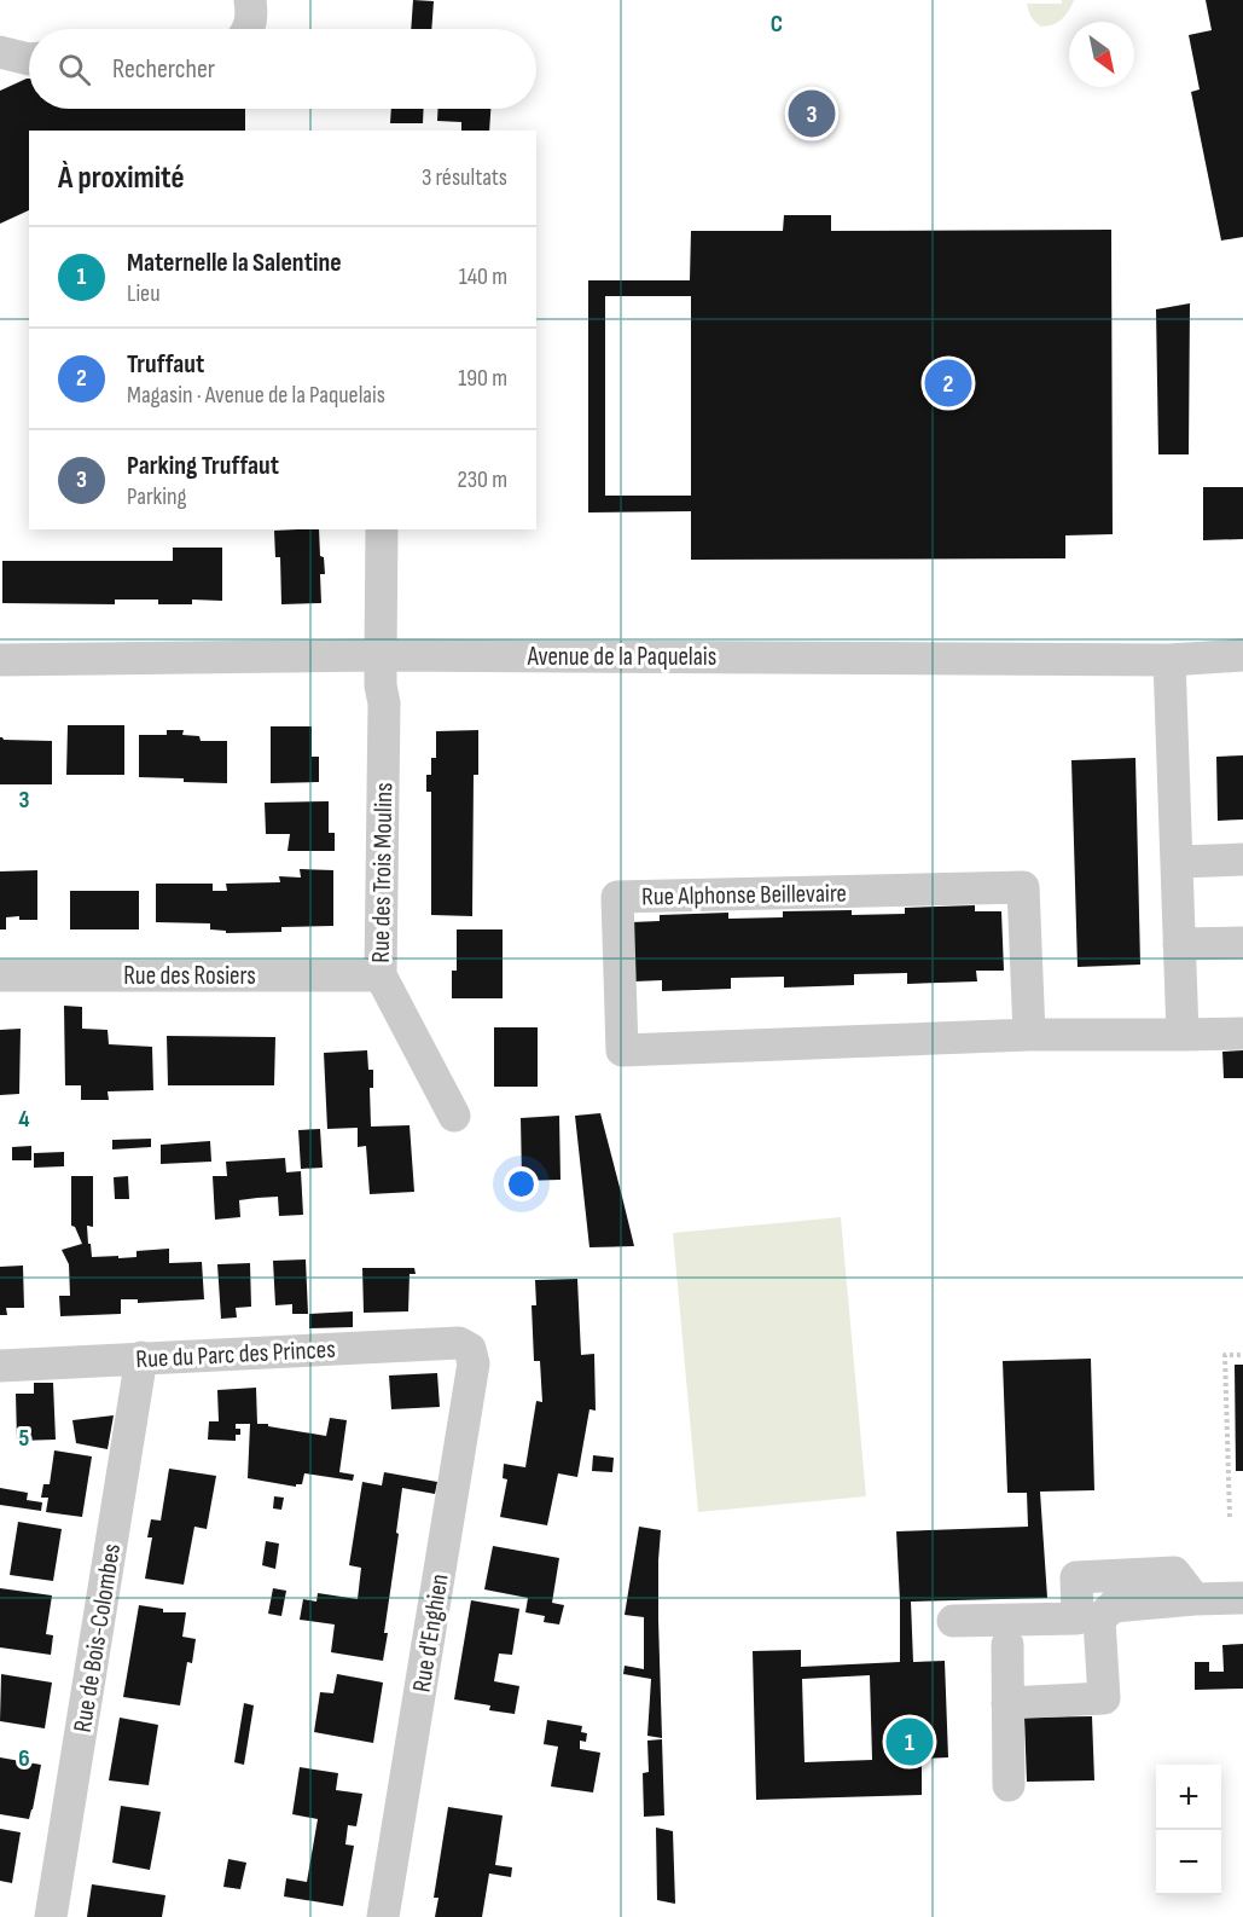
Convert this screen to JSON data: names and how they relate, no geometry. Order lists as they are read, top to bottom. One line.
{"streets":{"street":["Avenue de la Paquelais","Rue des Trois Moulins","Rue Alphonse Beillevaire","Rue des Rosiers","Rue du Parc des Princes","Rue d'Enghien","Rue de Bois-Colombes"]},"crossings":[["Avenue de la Paquelais","Rue des Trois Moulins"],["Rue des Trois Moulins","Rue des Rosiers"],["Rue du Parc des Princes","Rue d'Enghien"],["Rue du Parc des Princes","Rue de Bois-Colombes"]],"north":"bottom right","page":{"search":"Rechercher","pins":["3","2","1"],"heading":["À proximité","3 résultats"],"list":[{"mark":"1","name":"Maternelle la Salentine","note":"Lieu","value":"140 m"},{"mark":"2","name":"Truffaut","note":"Magasin · Avenue de la Paquelais","value":"190 m"},{"mark":"3","name":"Parking Truffaut","note":"Parking","value":"230 m"}],"map_buttons":["+","−"]},"grid":{"columns":["C"],"rows":["3","4","5","6"]}}
